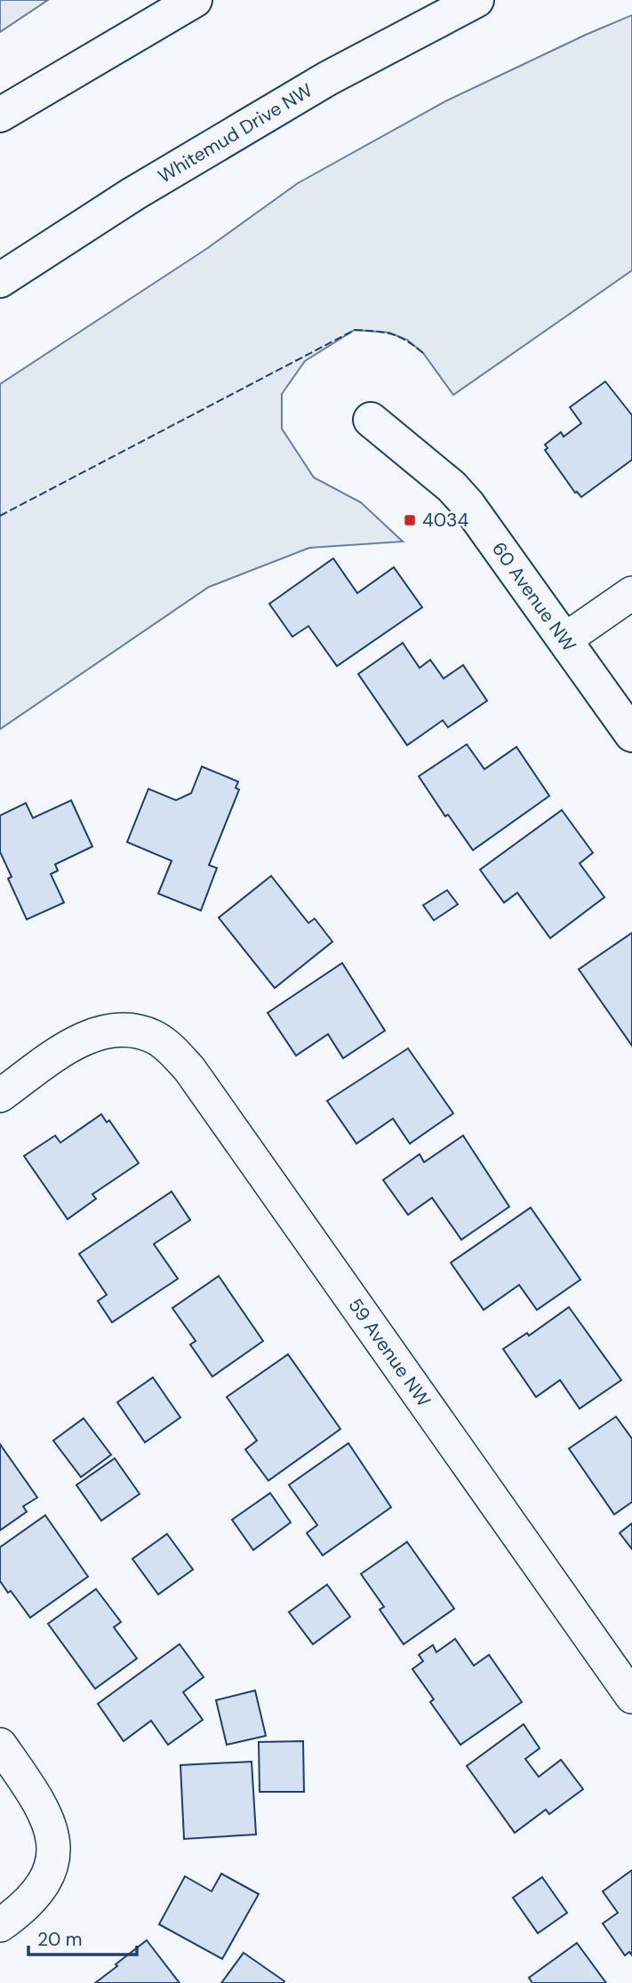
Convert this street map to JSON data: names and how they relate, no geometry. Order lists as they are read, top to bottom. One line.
{"streets":{"main road":["Whitemud Drive NW","60 Avenue NW"],"street":["59 Avenue NW"]},"places":{"transit":["4034"]},"scale_bar":"20 m"}
